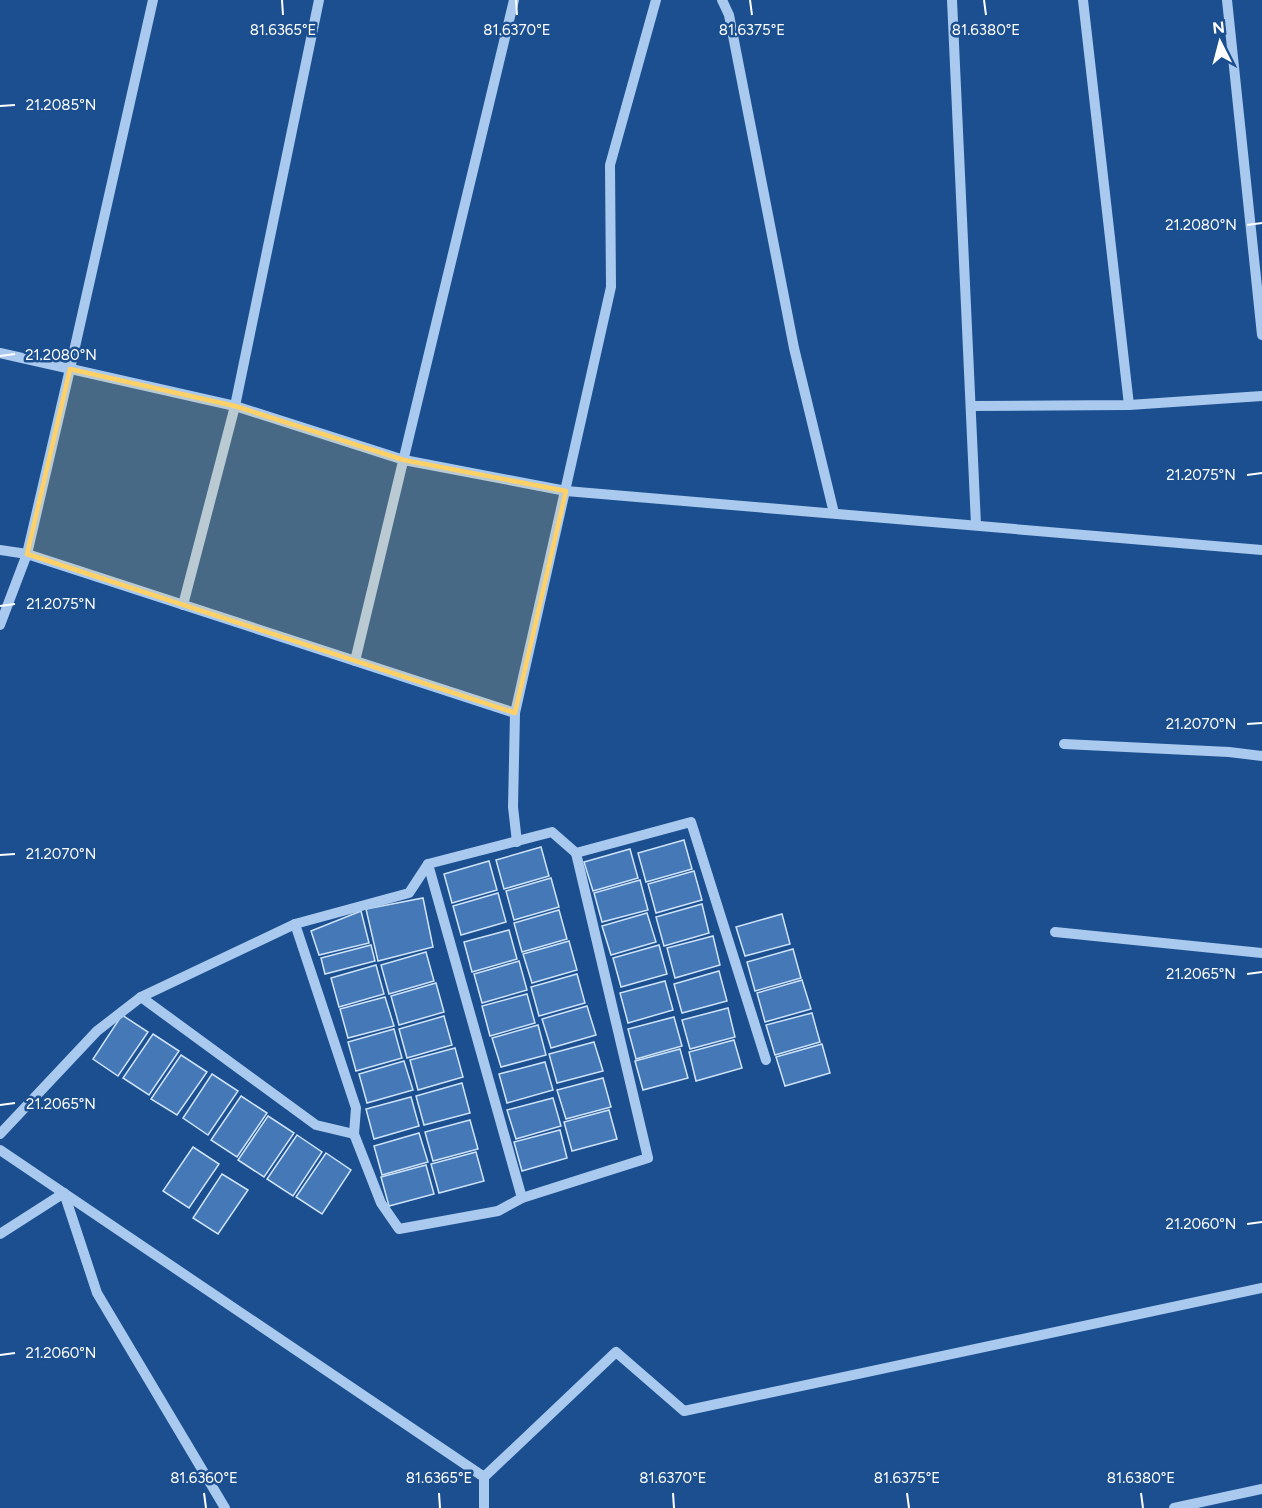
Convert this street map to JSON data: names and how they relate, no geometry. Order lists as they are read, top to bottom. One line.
{"north":"top","coordinates":["81.6365°E","81.6370°E","81.6375°E","81.6380°E","21.2085°N","21.2080°N","21.2075°N","21.2070°N","21.2065°N","21.2060°N","81.6360°E"]}
